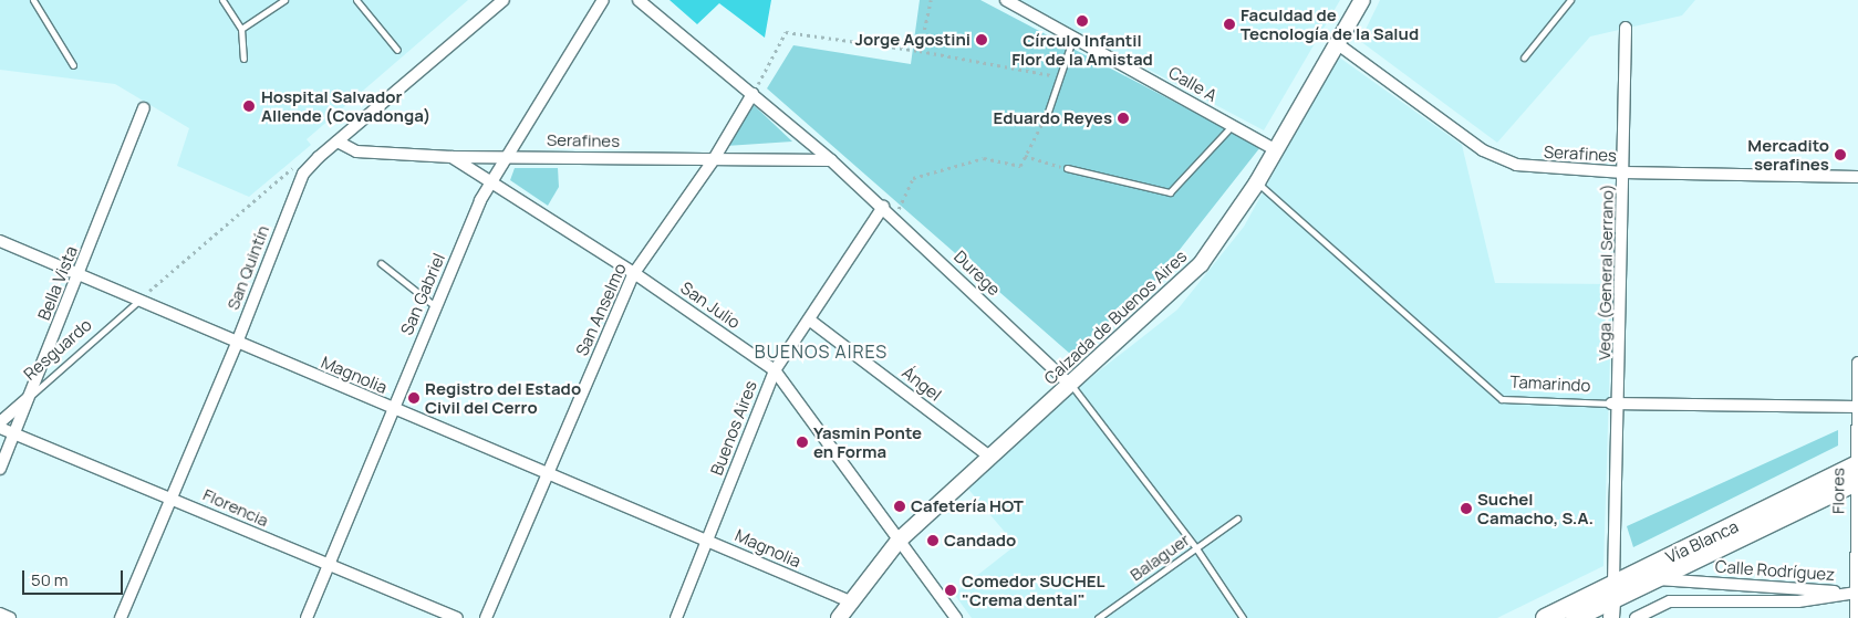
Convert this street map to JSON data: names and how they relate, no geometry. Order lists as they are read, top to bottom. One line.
{"streets":{"main road":["Vía Blanca"],"street":["Calle A","Serafines","San Quintín","Vega (General Serrano)","Durege","Bella Vista","San Gabriel","San Julio","San Anselmo","Calzada de Buenos Aires","Resguardo","Magnolia","Ángel","Tamarindo","Buenos Aires","Flores","Florencia","Calle Rodríguez"],"lane":["Balaguer"]},"crossings":[["Calle A","Calzada de Buenos Aires"],["Serafines","San Quintín"],["Serafines","Vega (General Serrano)"],["Serafines","Durege"],["Serafines","San Gabriel"],["Serafines","San Julio"],["Serafines","San Anselmo"],["Serafines","Calzada de Buenos Aires"],["San Quintín","Magnolia"],["San Quintín","Florencia"],["Vega (General Serrano)","Tamarindo"],["Vega (General Serrano)","Vía Blanca"],["Durege","San Anselmo"],["Durege","Calzada de Buenos Aires"],["Durege","Buenos Aires"],["Durege","Balaguer"],["Bella Vista","Resguardo"],["Bella Vista","Magnolia"],["Bella Vista","Florencia"],["San Gabriel","San Julio"],["San Gabriel","Magnolia"],["San Gabriel","Florencia"],["San Julio","San Anselmo"],["San Julio","Calzada de Buenos Aires"],["San Julio","Buenos Aires"],["San Anselmo","Magnolia"],["Calzada de Buenos Aires","Magnolia"],["Calzada de Buenos Aires","Ángel"],["Calzada de Buenos Aires","Tamarindo"],["Resguardo","Magnolia"],["Magnolia","Buenos Aires"],["Ángel","Buenos Aires"],["Tamarindo","Flores"],["Flores","Vía Blanca"],["Flores","Calle Rodríguez"],["Vía Blanca","Calle Rodríguez"]],"districts":["BUENOS AIRES"],"places":["Círculo Infantil Flor de la Amistad","Faculdad de Tecnología de la Salud","Jorge Agostini","Hospital Salvador Allende (Covadonga)","Eduardo Reyes","Mercadito serafines","Registro del Estado Civil del Cerro","Yasmin Ponte en Forma","Cafetería HOT","Suchel Camacho, S.A.","Candado","Comedor SUCHEL \"Crema dental\""],"scale_bar":"50 m"}
